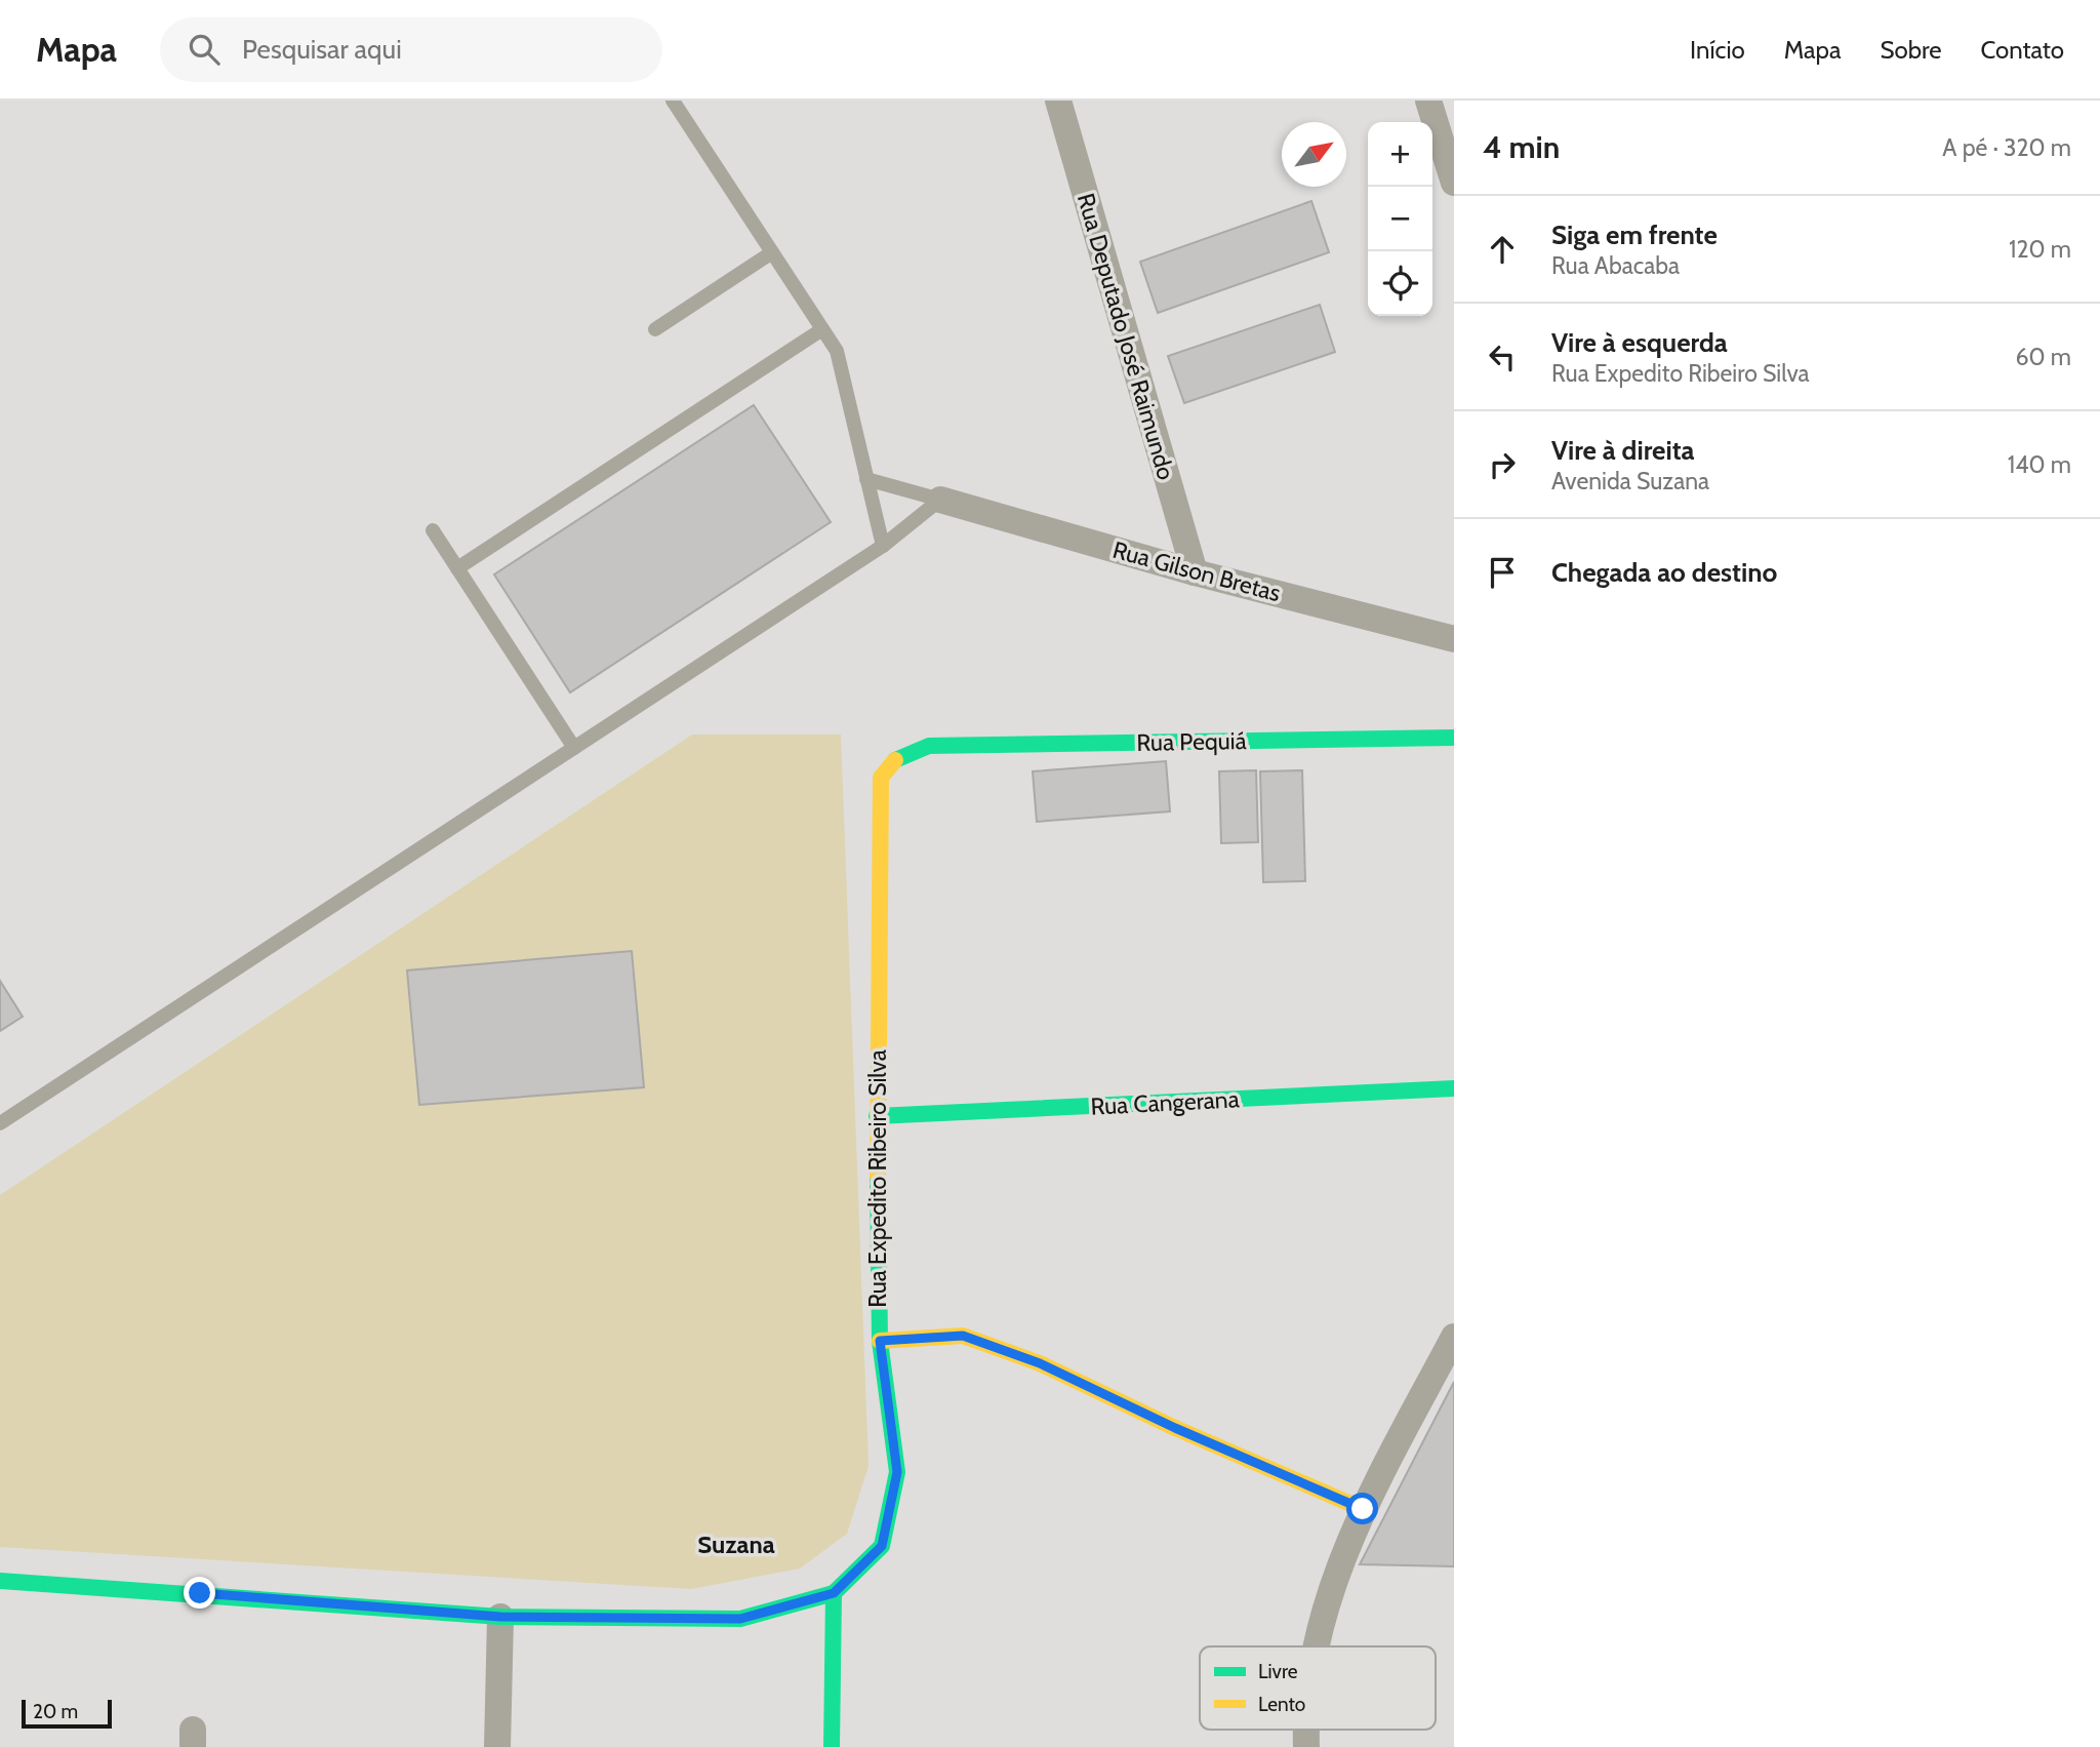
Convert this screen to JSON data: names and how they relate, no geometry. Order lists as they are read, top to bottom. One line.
{"streets":{"street":["Rua Deputado José Raimundo","Rua Gilson Bretas","Rua Pequiá","Rua Cangerana","Rua Expedito Ribeiro Silva"]},"crossings":[["Rua Deputado José Raimundo","Rua Gilson Bretas"],["Rua Pequiá","Rua Expedito Ribeiro Silva"],["Rua Cangerana","Rua Expedito Ribeiro Silva"]],"districts":["Suzana"],"legend":["Livre","Lento"],"scale_bar":"20 m","north":"top right","page":{"header":"Mapa","search":"Pesquisar aqui","nav":["Início","Mapa","Sobre","Contato"],"heading":["4 min","A pé · 320 m"],"map_buttons":["+","−"],"list":[["Siga em frente","Rua Abacaba","120 m"],["Vire à esquerda","Rua Expedito Ribeiro Silva","60 m"],["Vire à direita","Avenida Suzana","140 m"],"Chegada ao destino"],"scale":"20 m"}}
